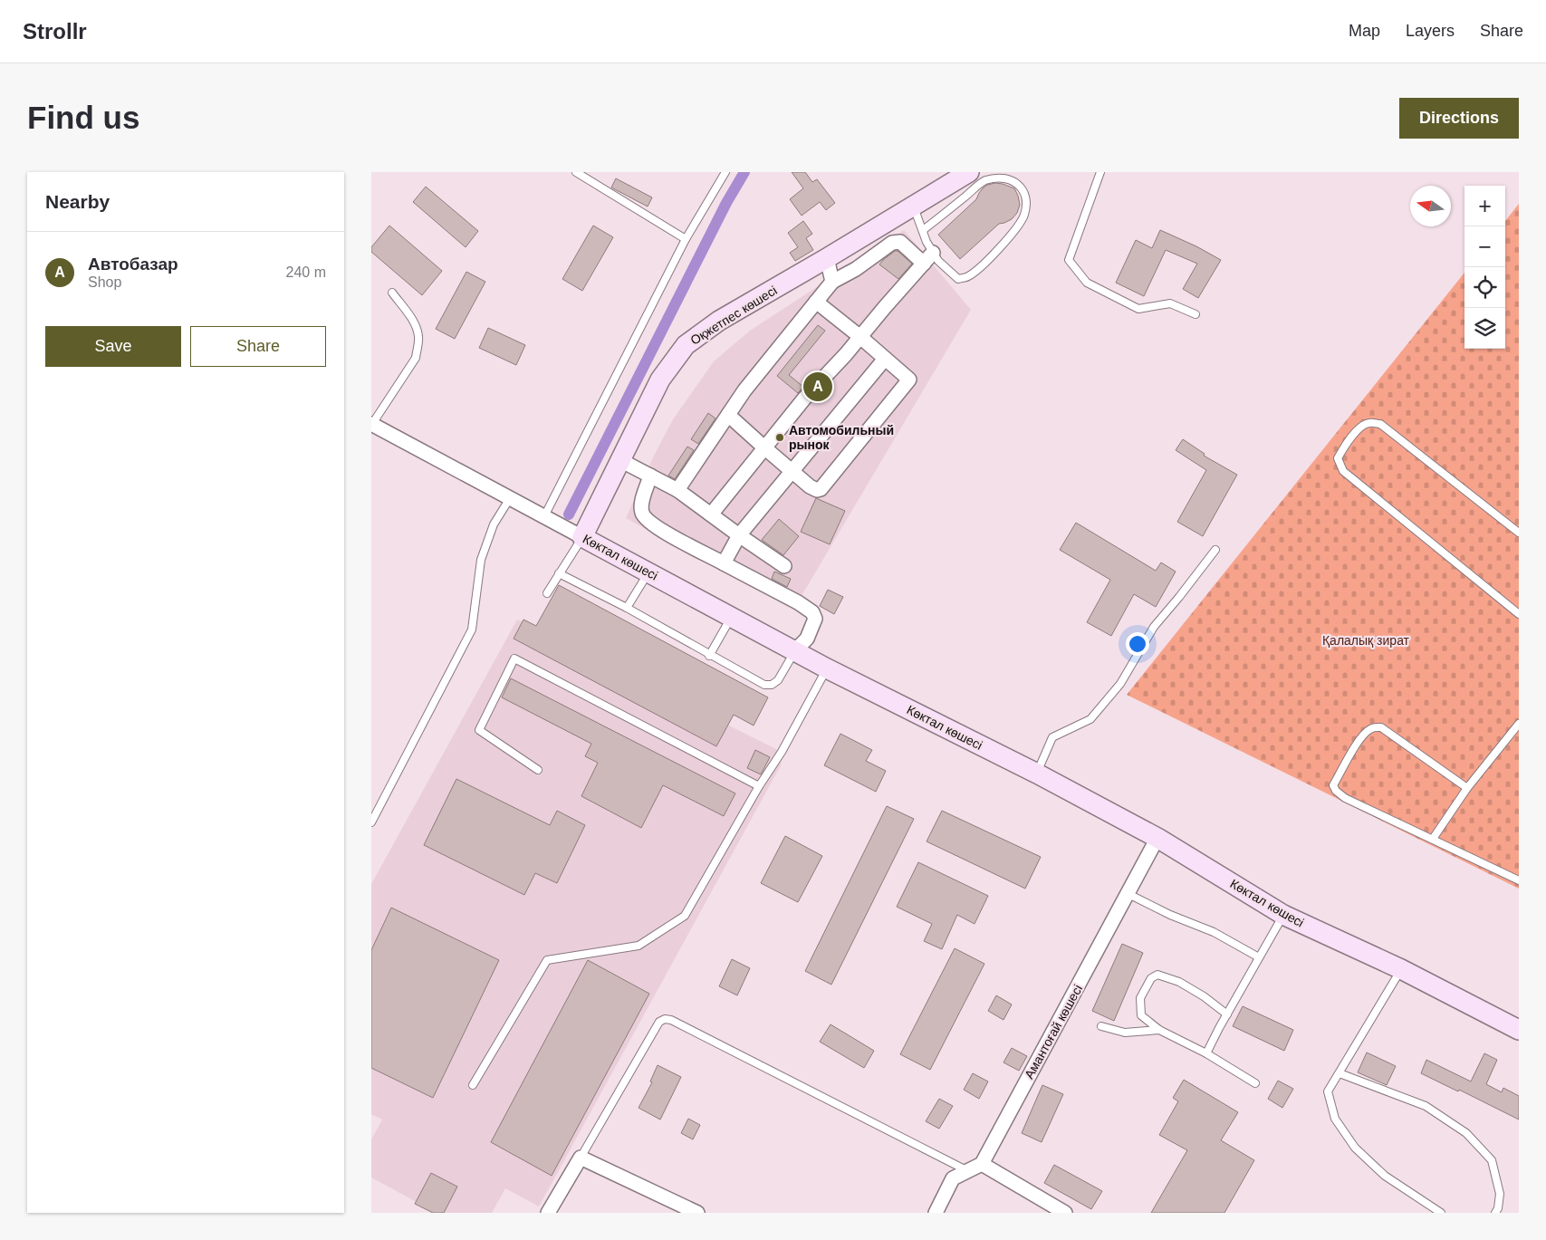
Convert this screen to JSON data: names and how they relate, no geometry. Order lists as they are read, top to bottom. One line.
{"streets":{"street":["Оқжетпес көшесі","Көктал көшесі","Амантоғай көшесі"]},"crossings":[["Оқжетпес көшесі","Көктал көшесі"],["Көктал көшесі","Амантоғай көшесі"]],"parks":["Қалалық зират"],"places":["Автомобильный рынок"],"north":"left","page":{"header":"Strollr","nav":["Map","Layers","Share"],"buttons":["Directions",["Save","Share"]],"title":"Find us","heading":"Nearby","map_buttons":["+","−"],"list":[{"mark":"A","name":"Автобазар","note":"Shop","value":"240 m"}],"pins":"A"}}
